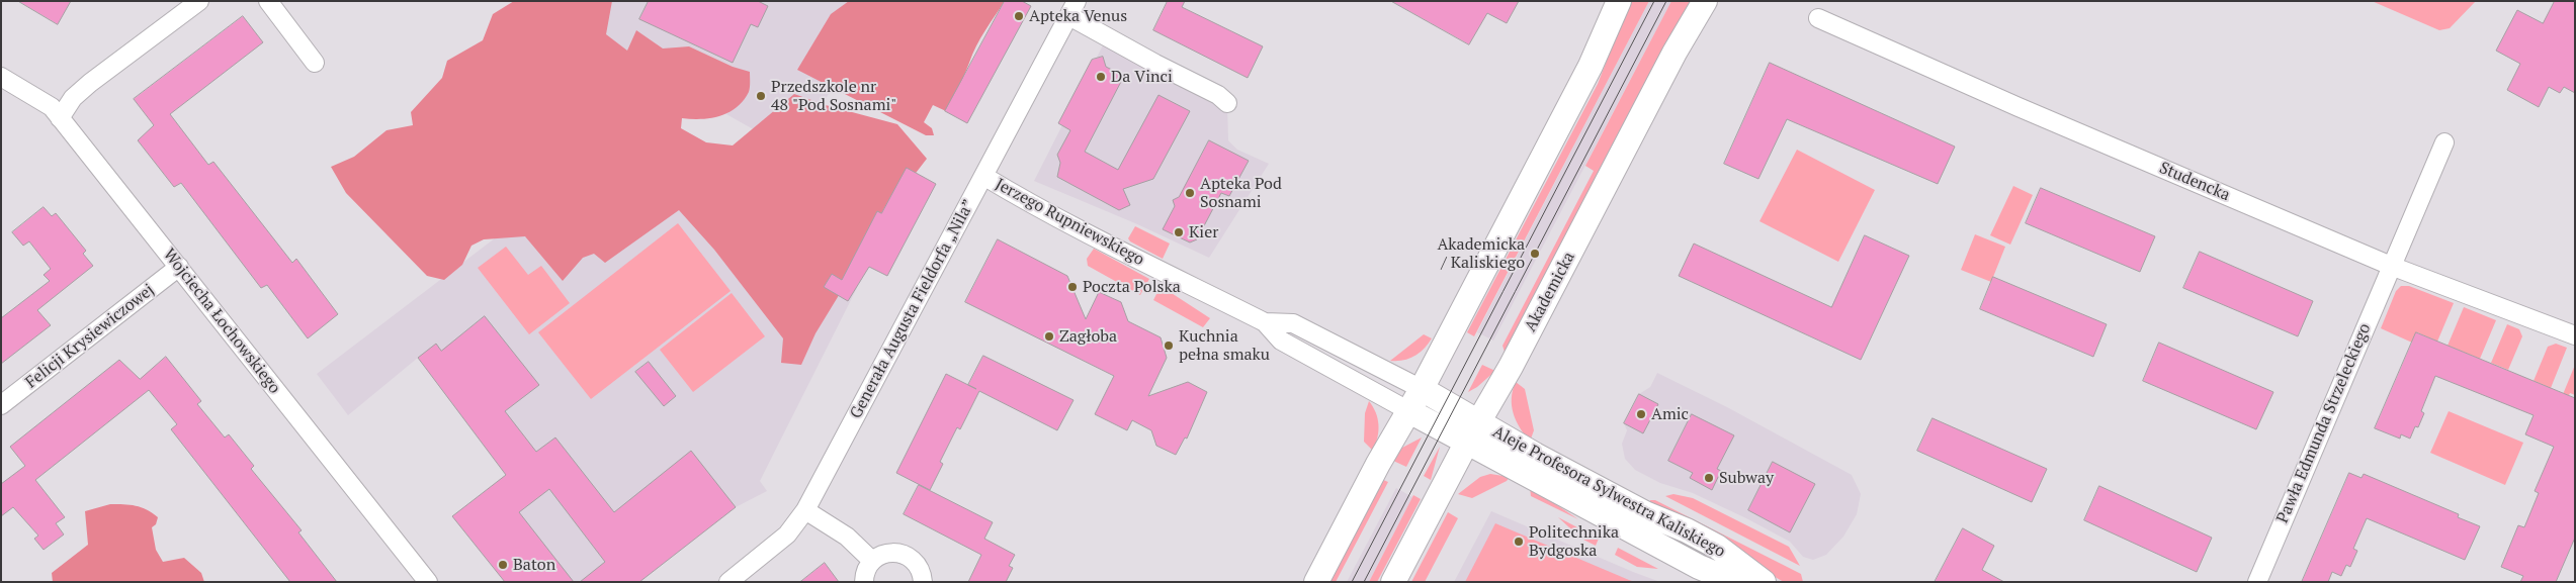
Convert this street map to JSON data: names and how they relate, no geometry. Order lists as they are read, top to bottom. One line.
{"streets":{"street":["Studencka","Jerzego Rupniewskiego","Akademicka","Generała Augusta Fieldorfa „Nila”","Wojciecha Łochowskiego","Felicji Krysiewiczowej","Pawła Edmunda Strzeleckiego","Aleje Profesora Sylwestra Kaliskiego"]},"crossings":[["Studencka","Pawła Edmunda Strzeleckiego"],["Jerzego Rupniewskiego","Akademicka"],["Jerzego Rupniewskiego","Generała Augusta Fieldorfa „Nila”"],["Jerzego Rupniewskiego","Aleje Profesora Sylwestra Kaliskiego"],["Akademicka","Aleje Profesora Sylwestra Kaliskiego"],["Wojciecha Łochowskiego","Felicji Krysiewiczowej"]],"places":["Apteka Venus","Da Vinci","Przedszkole nr 48 \"Pod Sosnami\"","Apteka Pod Sosnami","Kier","Akademicka / Kaliskiego","Poczta Polska","Zagłoba","Kuchnia pełna smaku","Amic","Subway","Politechnika Bydgoska","Baton"]}
